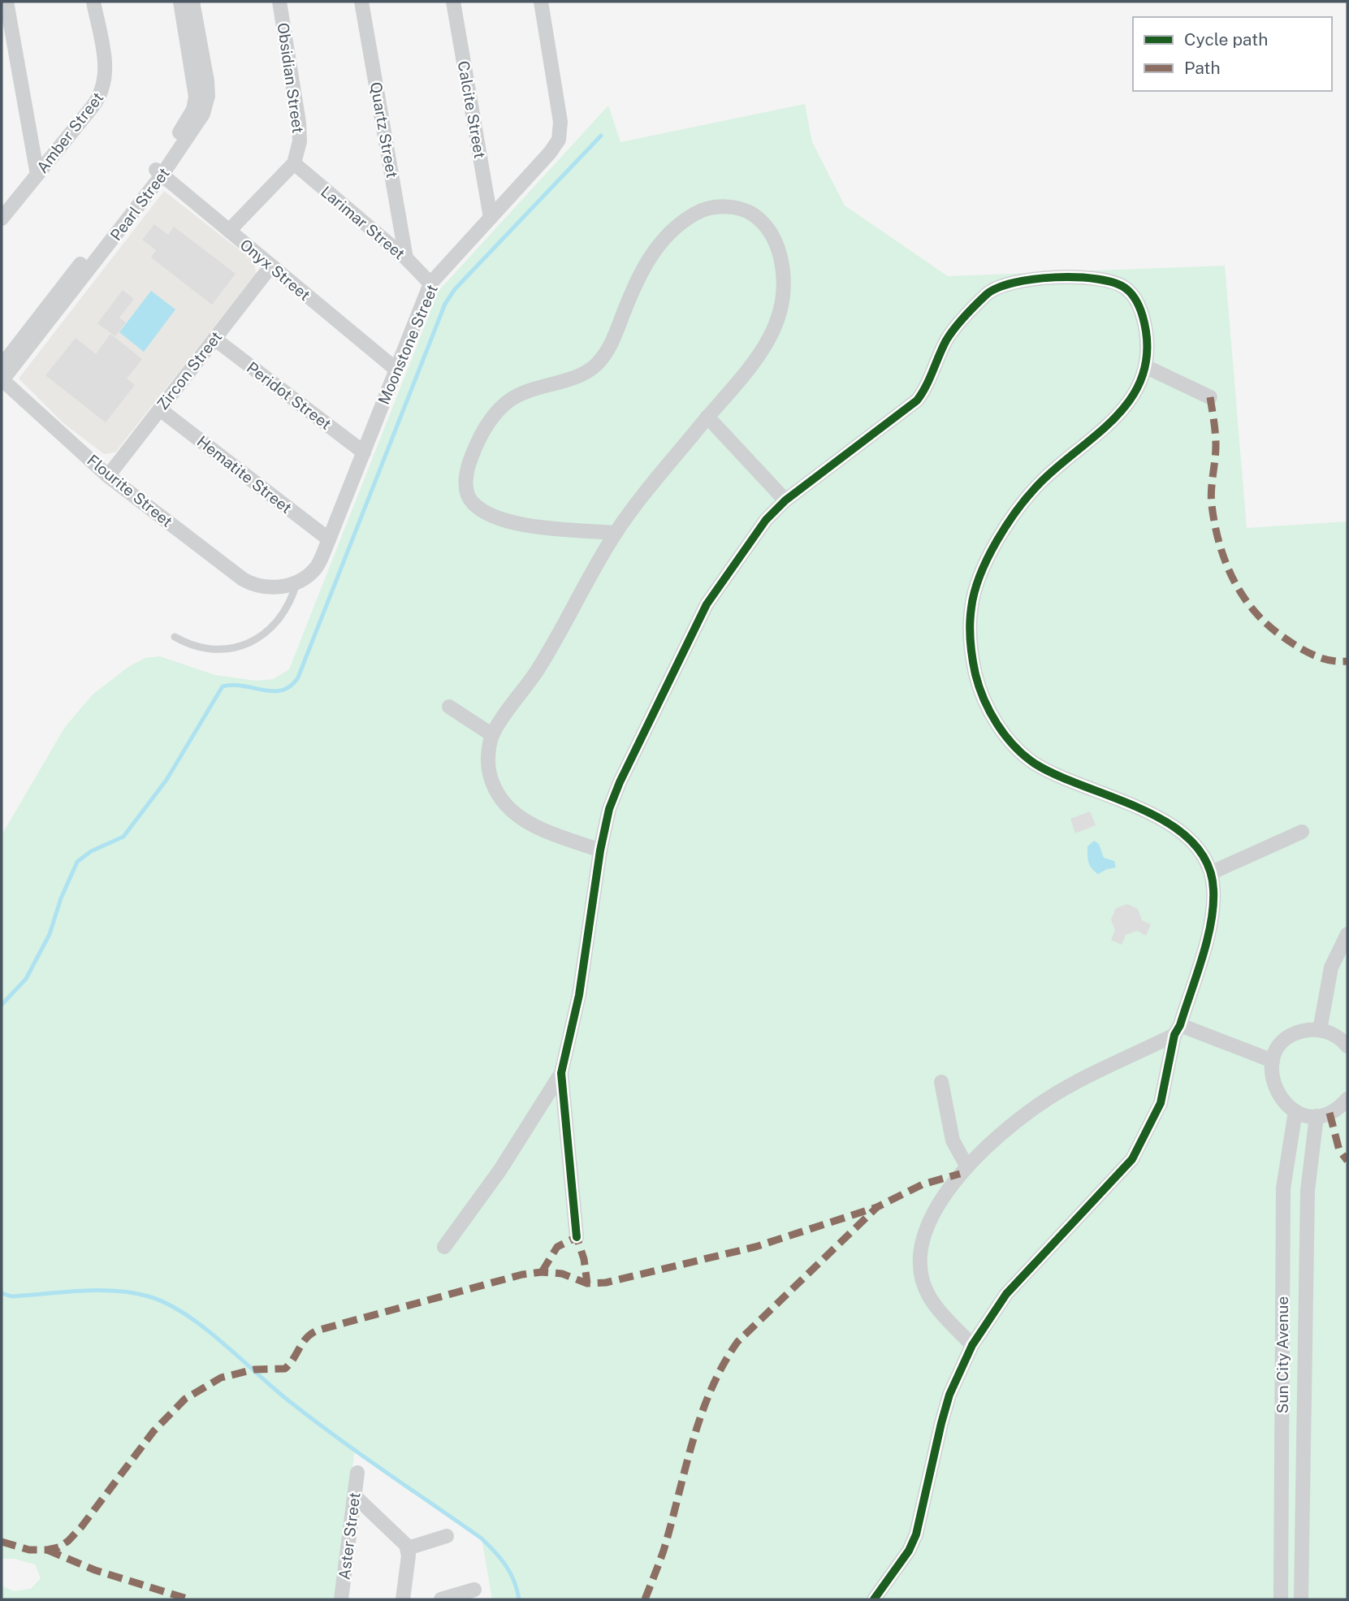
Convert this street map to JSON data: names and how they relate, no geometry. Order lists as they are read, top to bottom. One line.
{"streets":{"street":["Obsidian Street","Calcite Street","Quartz Street","Amber Street","Pearl Street","Larimar Street","Onyx Street","Moonstone Street","Zircon Street","Peridot Street","Hematite Street","Flourite Street","Sun City Avenue","Aster Street"]},"crossings":[["Obsidian Street","Larimar Street"],["Calcite Street","Moonstone Street"],["Quartz Street","Larimar Street"],["Pearl Street","Onyx Street"],["Pearl Street","Flourite Street"],["Larimar Street","Moonstone Street"],["Onyx Street","Moonstone Street"],["Onyx Street","Zircon Street"],["Moonstone Street","Peridot Street"],["Moonstone Street","Hematite Street"],["Moonstone Street","Flourite Street"],["Zircon Street","Peridot Street"],["Zircon Street","Hematite Street"],["Zircon Street","Flourite Street"]],"legend":["Cycle path","Path"]}
